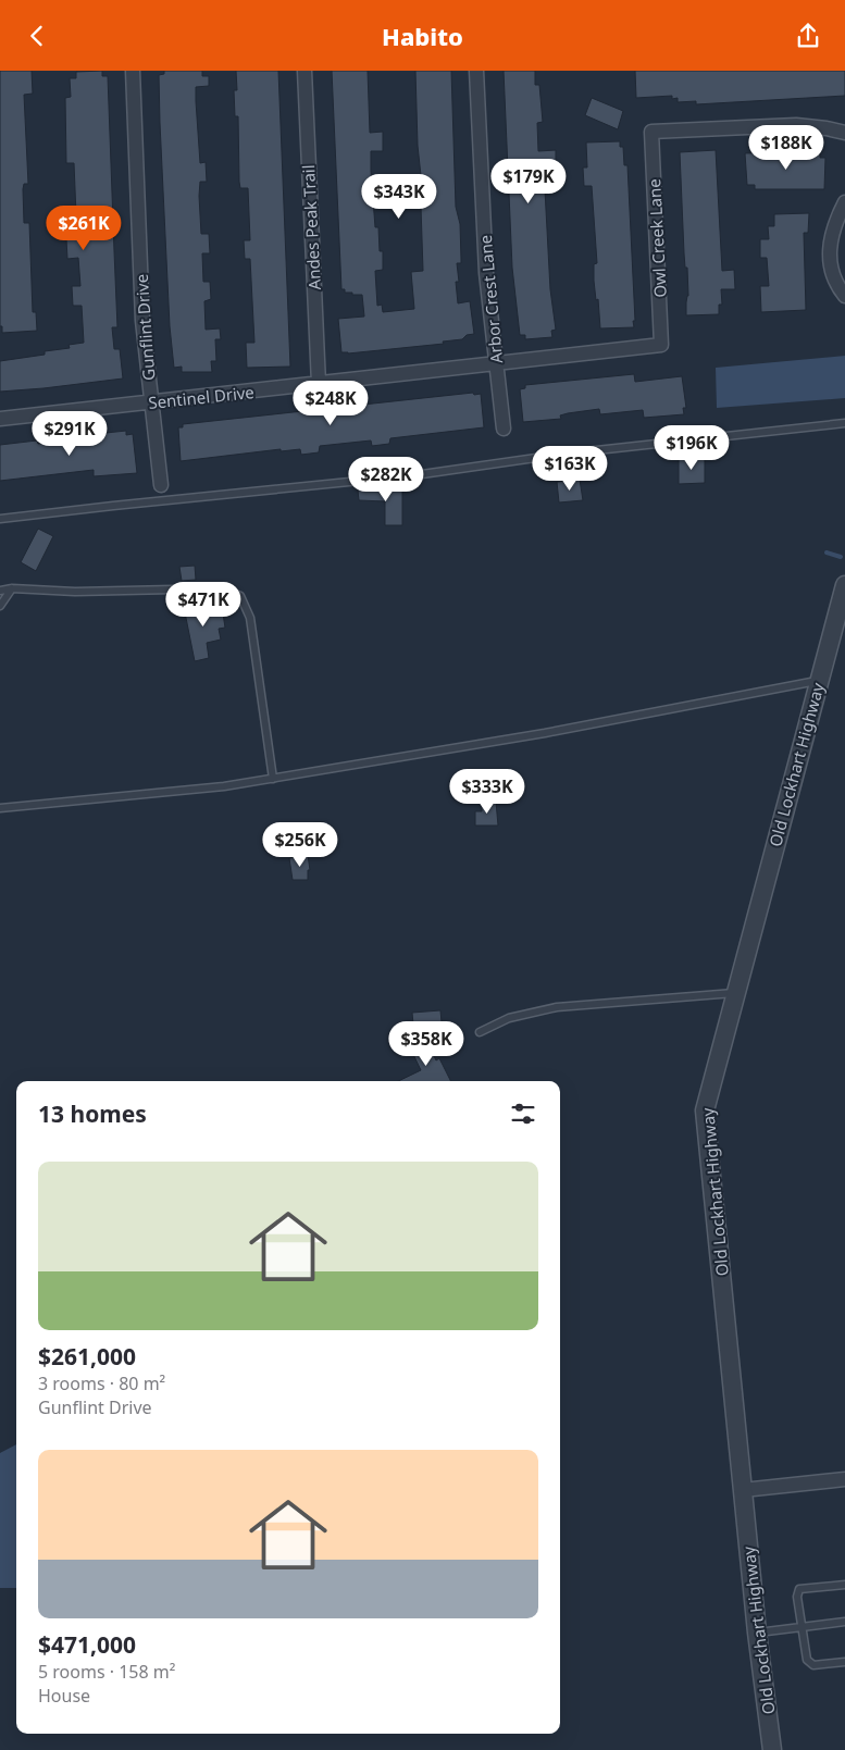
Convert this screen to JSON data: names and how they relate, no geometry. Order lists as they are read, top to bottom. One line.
{"streets":{"street":["Andes Peak Trail","Owl Creek Lane","Arbor Crest Lane","Gunflint Drive","Sentinel Drive","Old Lockhart Highway"]},"crossings":[["Andes Peak Trail","Sentinel Drive"],["Owl Creek Lane","Sentinel Drive"],["Arbor Crest Lane","Sentinel Drive"],["Gunflint Drive","Sentinel Drive"]],"page":{"header":"Habito","price":["$188K","$179K","$343K","$261K","$248K","$291K","$196K","$163K","$282K","$471K","$333K","$256K","$358K"],"heading":"13 homes","list":[{"name":"$261,000","note":"3 rooms · 80 m² · Gunflint Drive"},{"name":"$471,000","note":"5 rooms · 158 m² · House"}]}}
